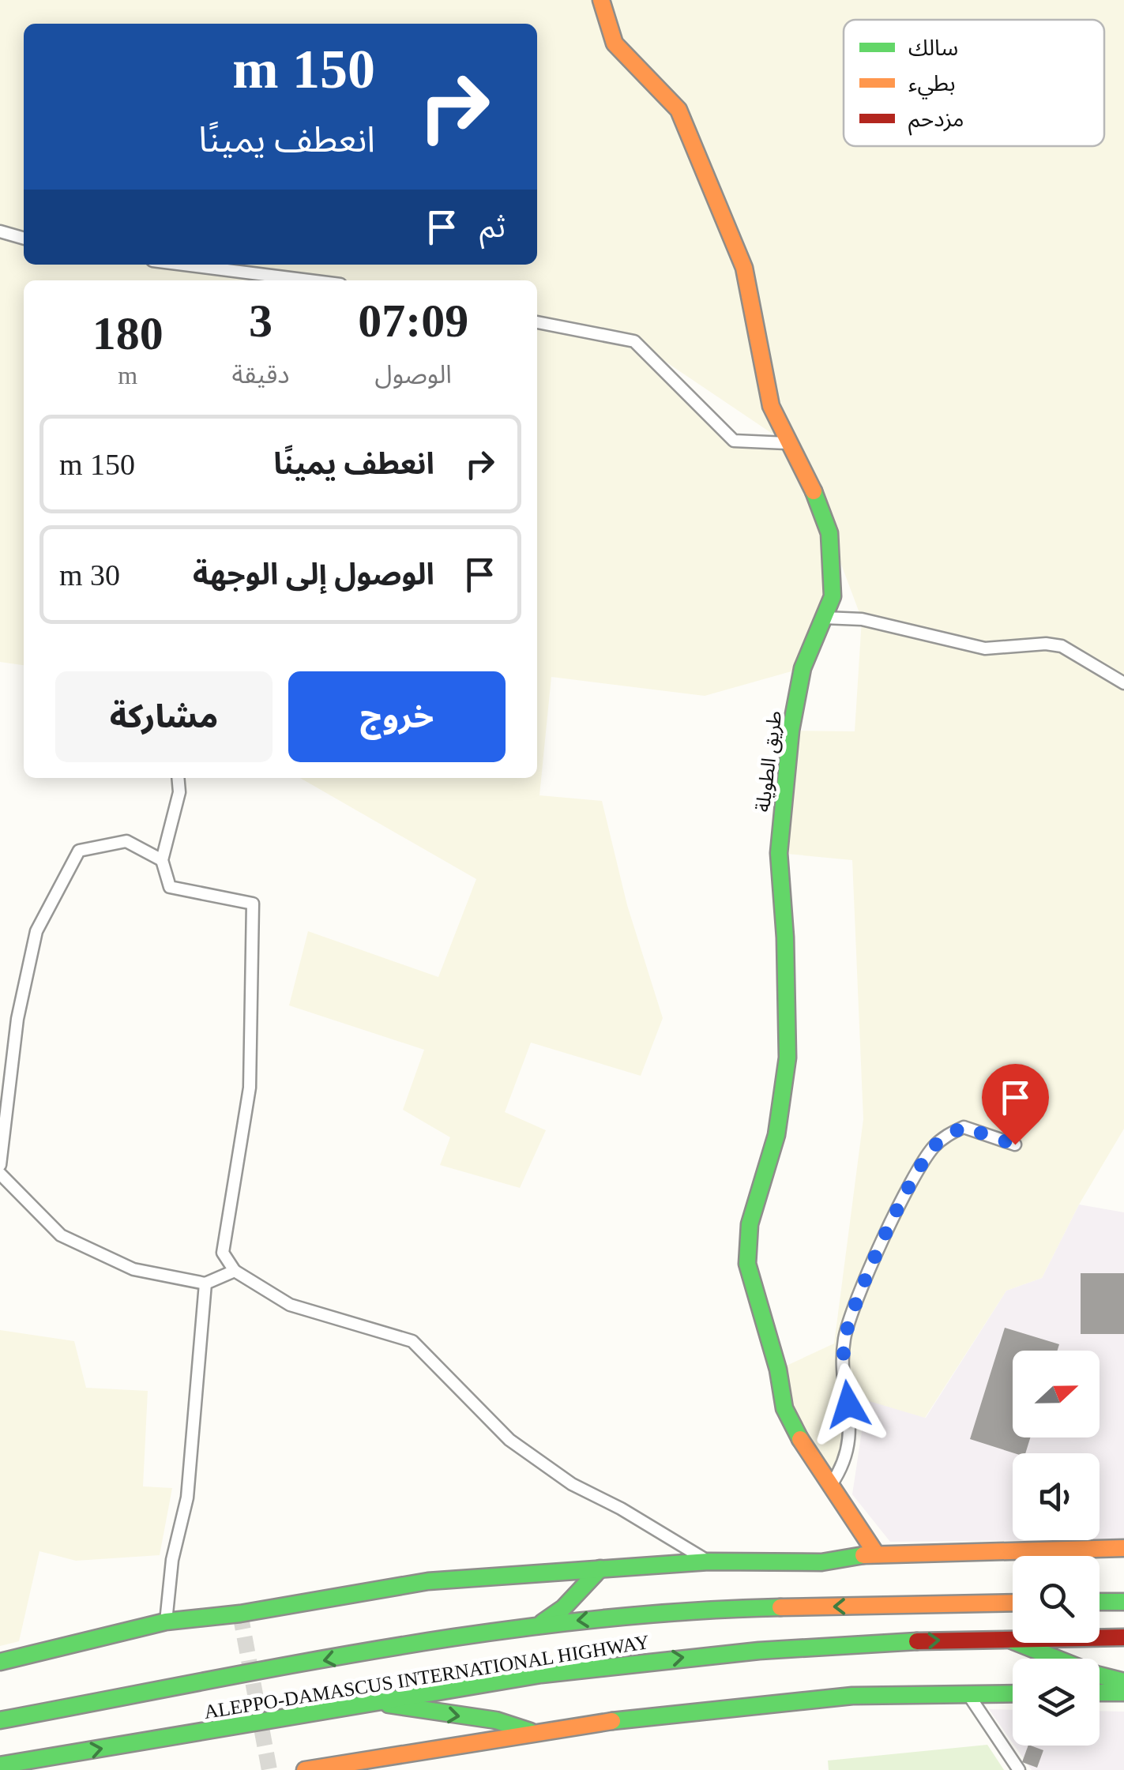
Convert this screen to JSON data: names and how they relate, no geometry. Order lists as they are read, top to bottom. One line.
{"streets":{"main road":["طريق الطويلة","ALEPPO-DAMASCUS INTERNATIONAL HIGHWAY"]},"legend":["سالك","بطيء","مزدحم"],"north":"right","page":{"turn":["150 m","انعطف يمينًا"],"then":"ثم","eta":["07:09","الوصول","3","دقيقة","180","m"],"list":[{"name":"انعطف يمينًا","value":"150 m"},{"name":"الوصول إلى الوجهة","value":"30 m"}],"buttons":["خروج","مشاركة"]}}
